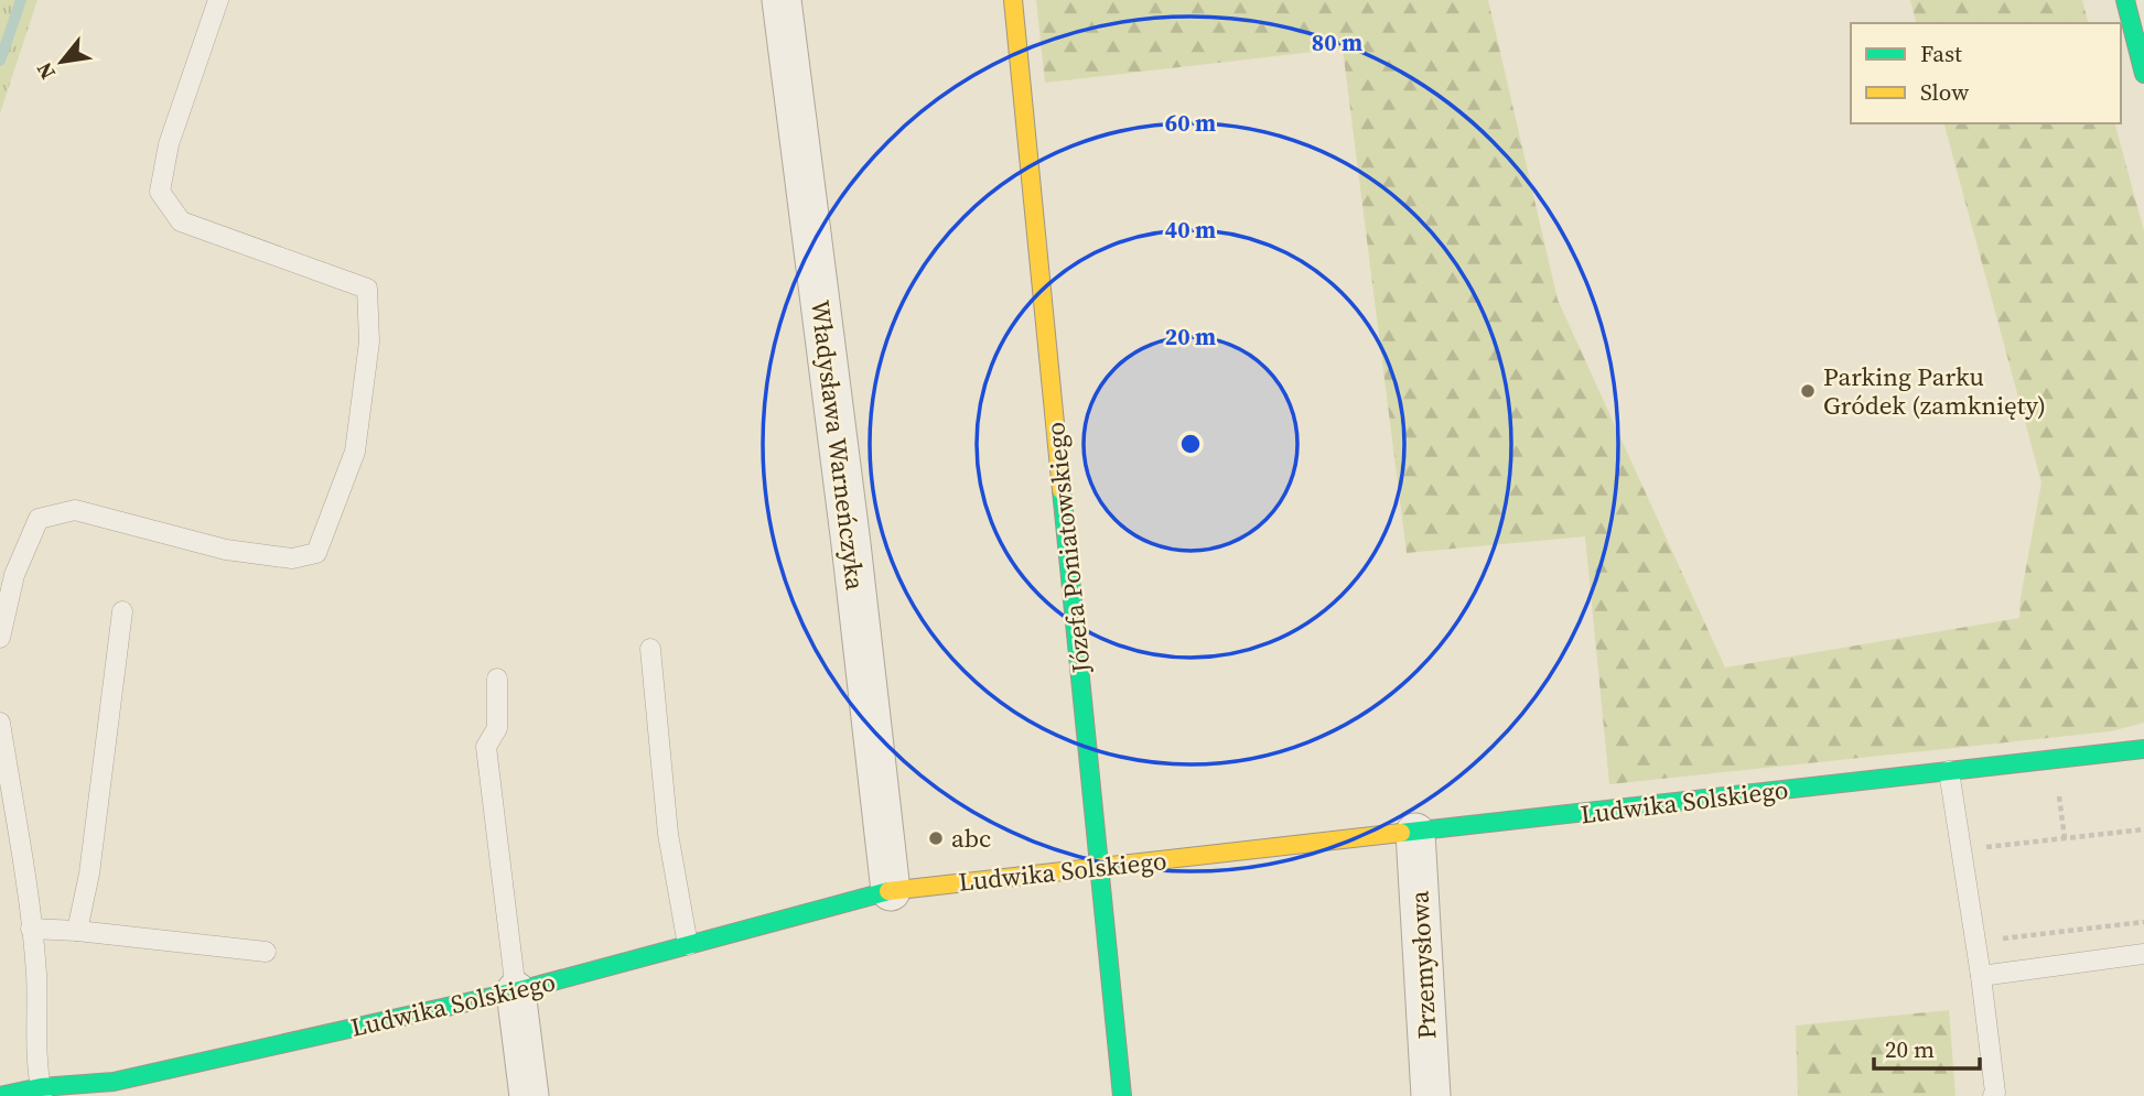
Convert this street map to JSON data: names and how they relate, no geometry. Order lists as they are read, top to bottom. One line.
{"streets":{"street":["Władysława Warneńczyka","Józefa Poniatowskiego","Ludwika Solskiego","Przemysłowa"]},"crossings":[["Władysława Warneńczyka","Ludwika Solskiego"],["Józefa Poniatowskiego","Ludwika Solskiego"],["Ludwika Solskiego","Przemysłowa"]],"places":["Parking Parku Gródek (zamknięty)","abc"],"legend":["Fast","Slow"],"scale_bar":"20 m","north":"bottom left","rings":["80 m","60 m","40 m","20 m"]}
